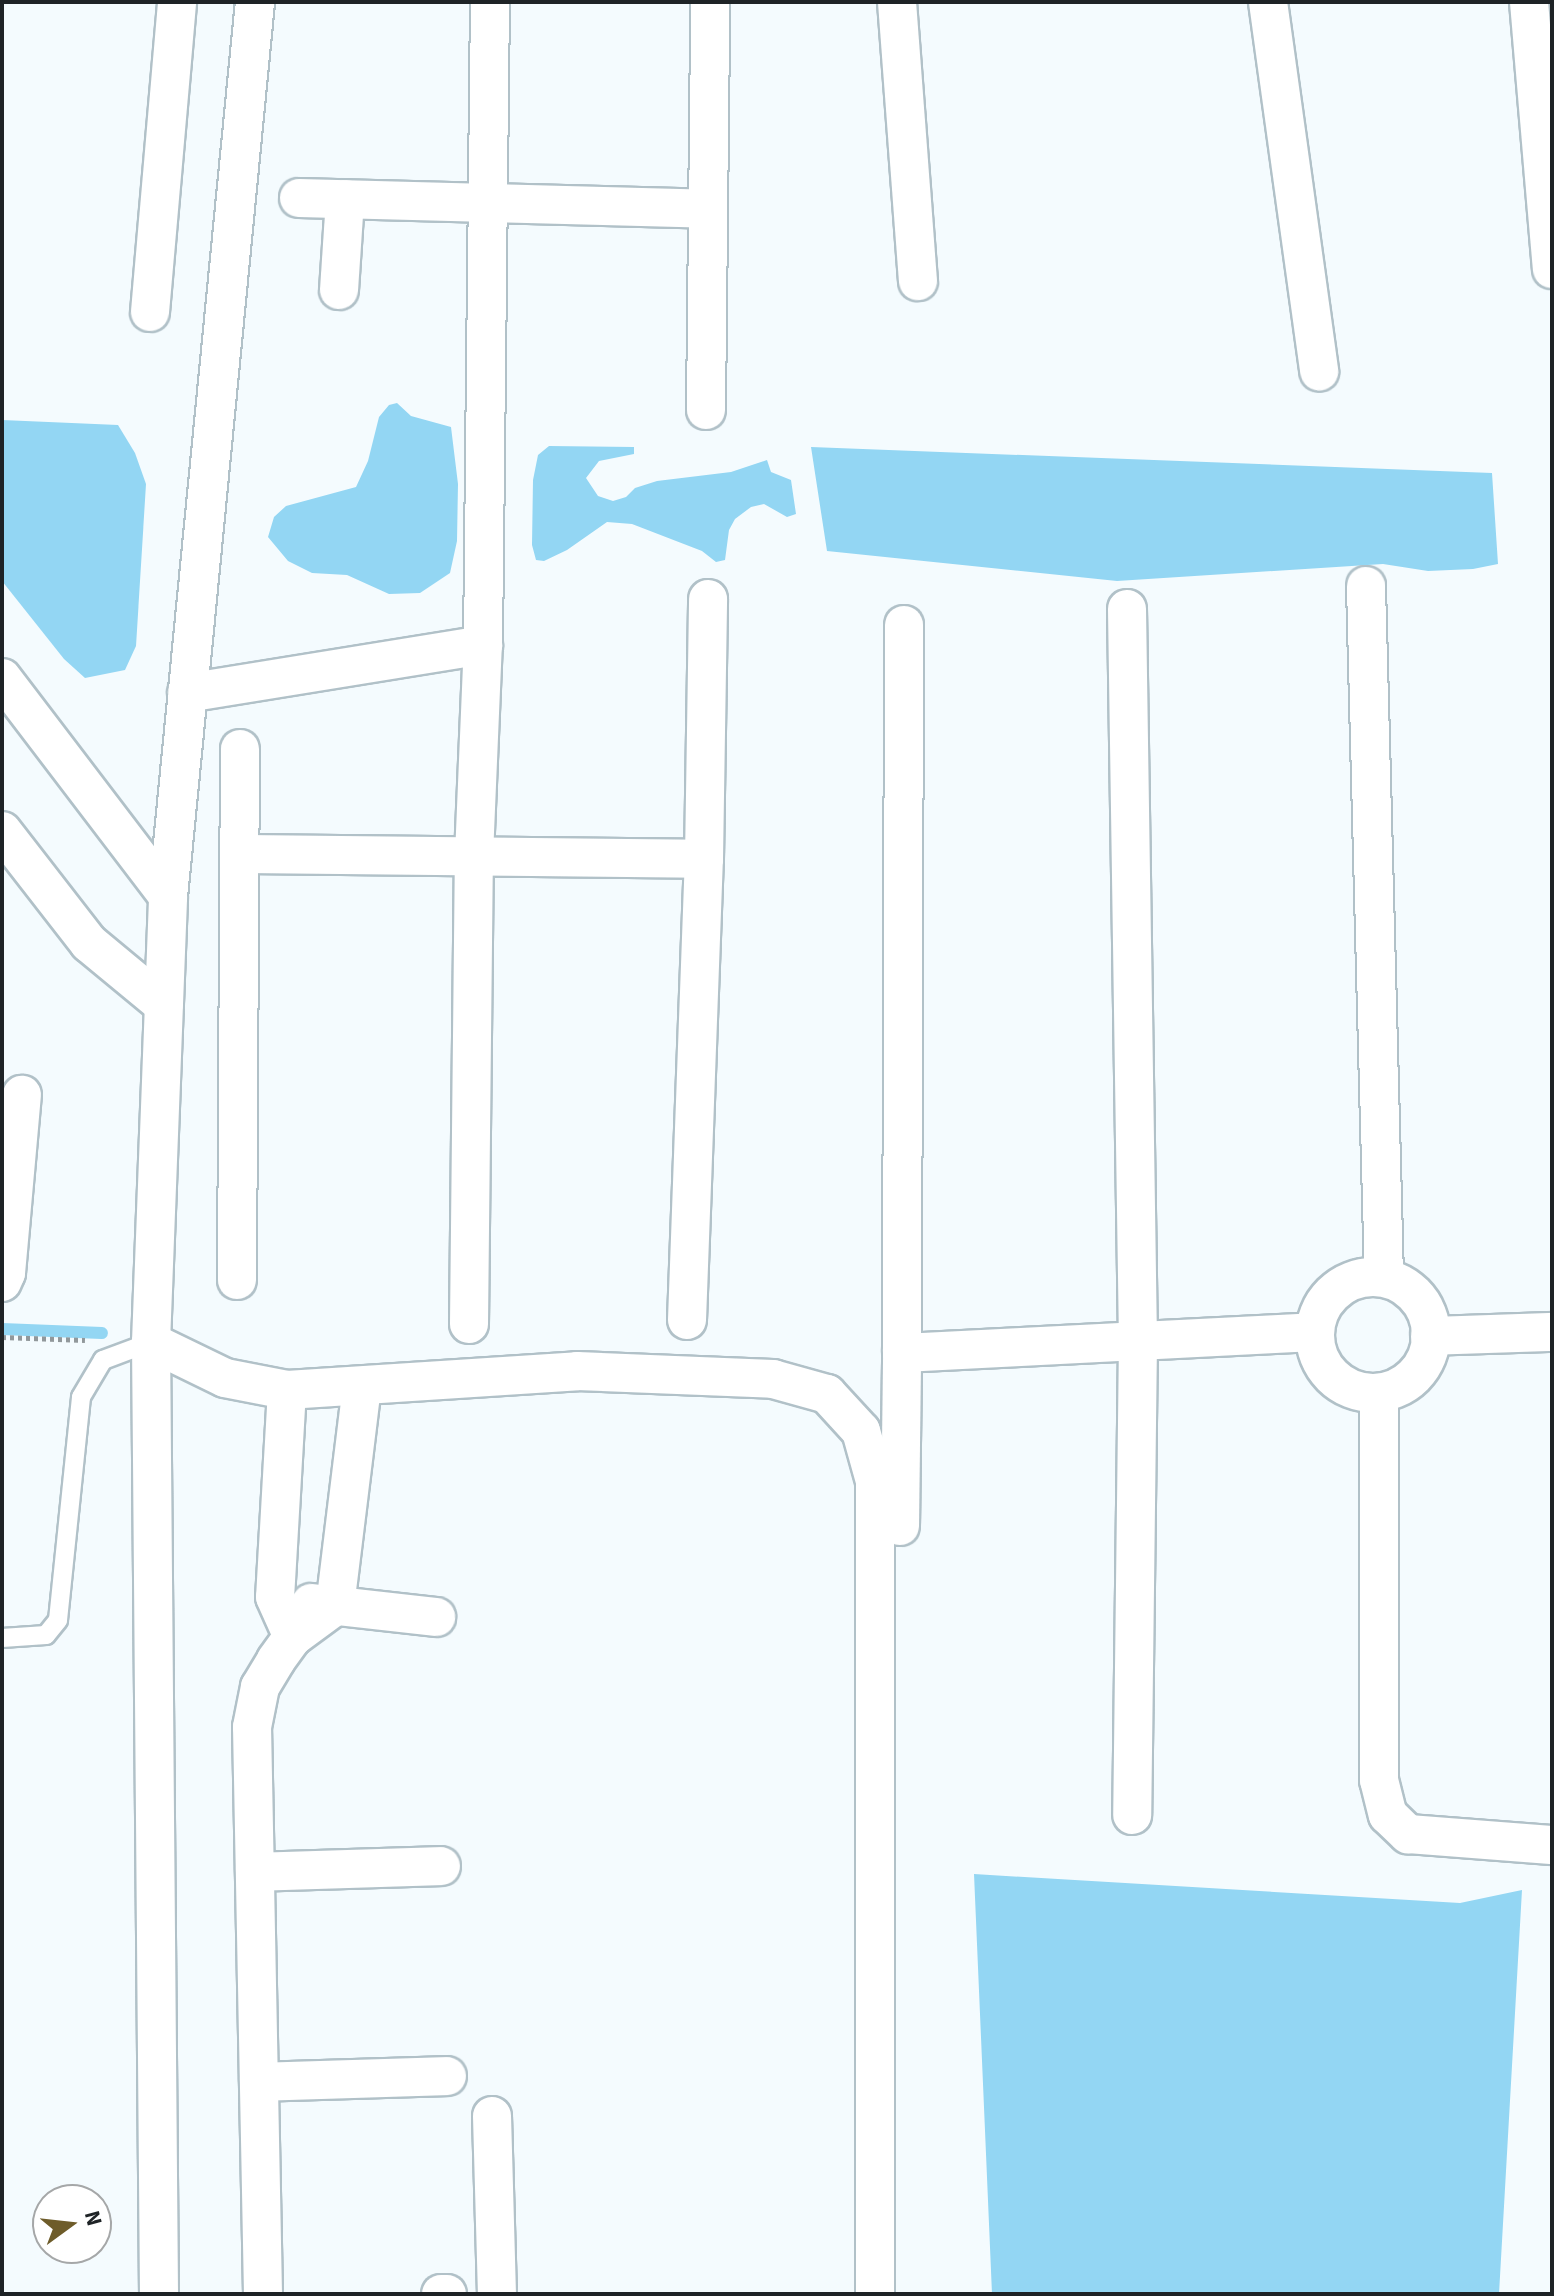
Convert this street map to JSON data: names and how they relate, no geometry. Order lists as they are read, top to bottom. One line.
{"north":"right"}
